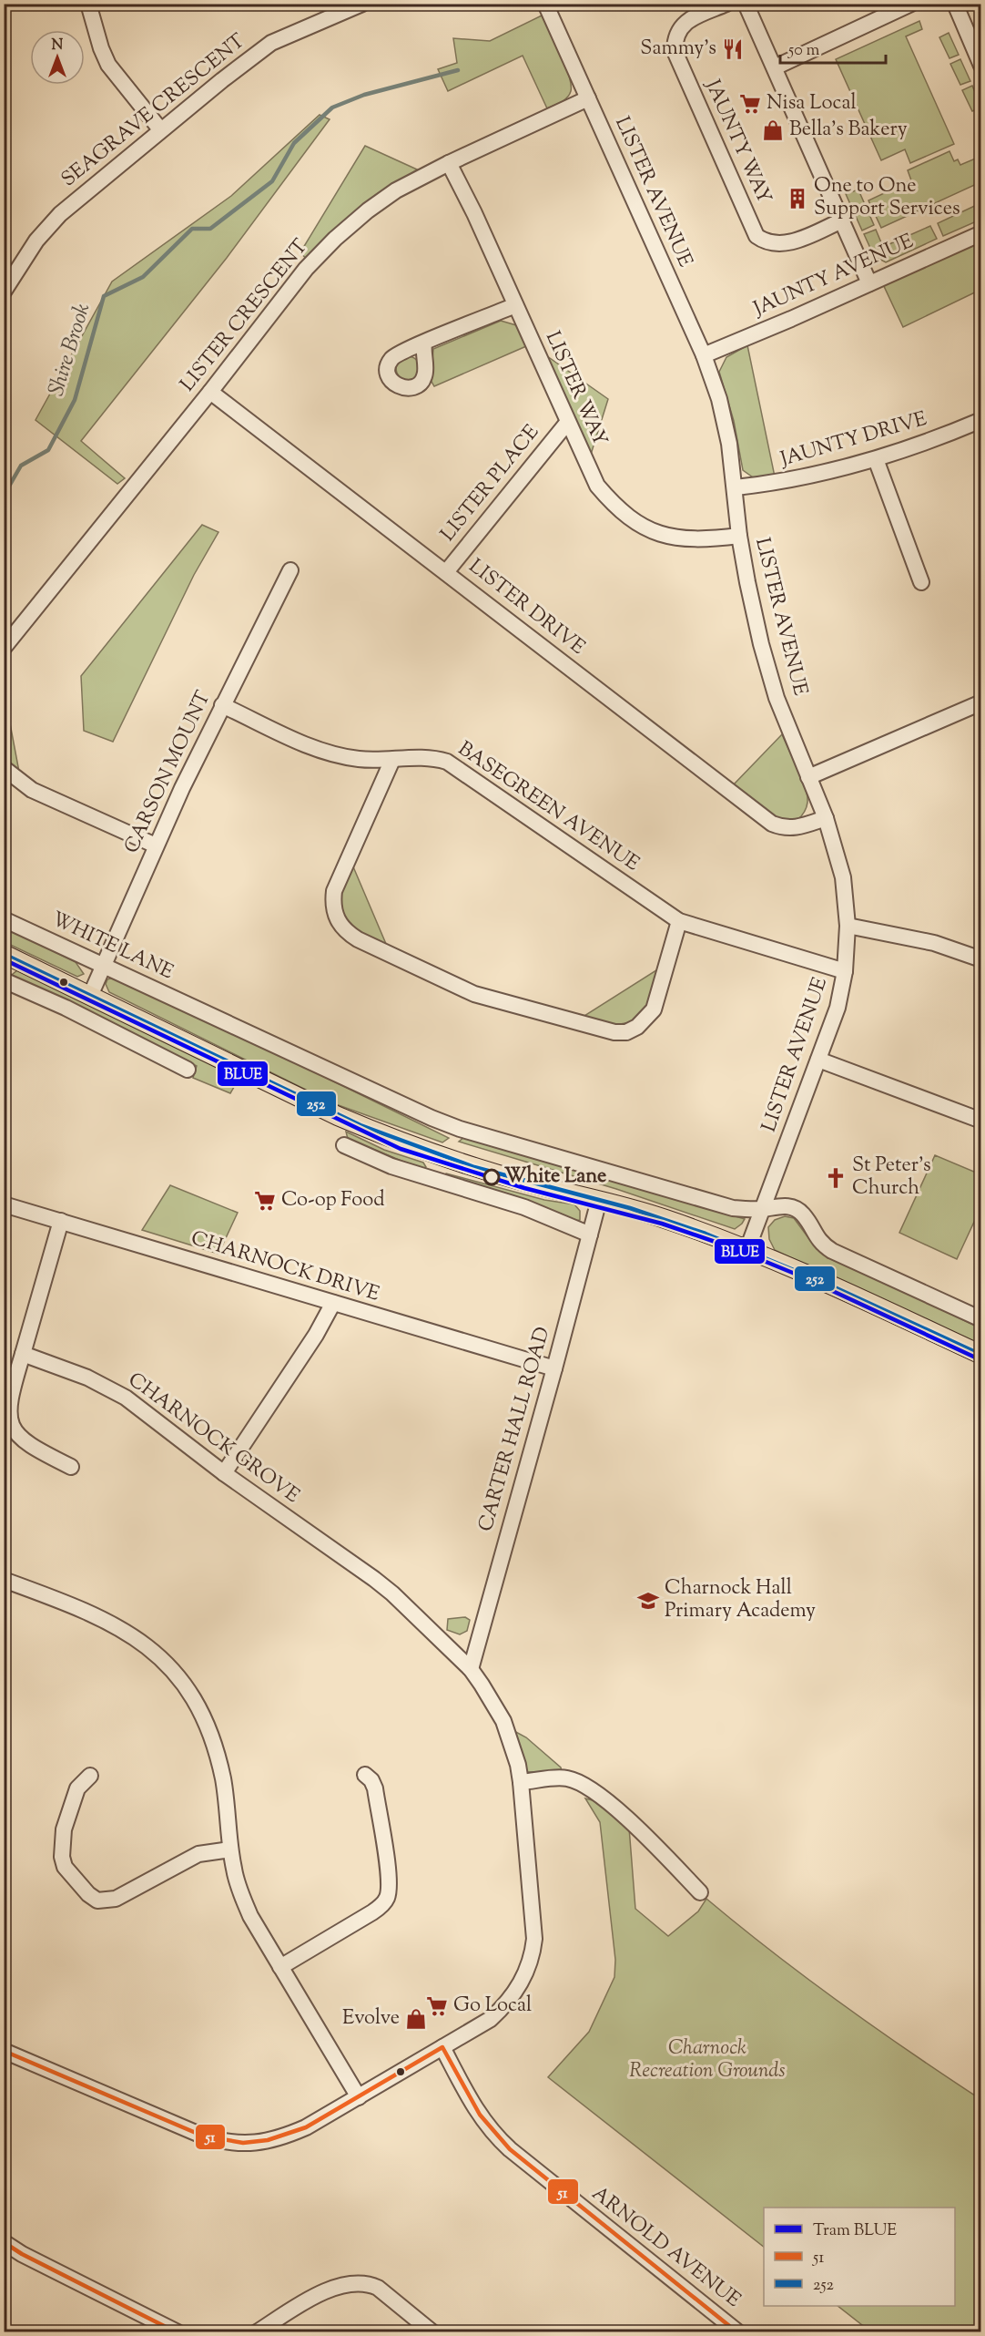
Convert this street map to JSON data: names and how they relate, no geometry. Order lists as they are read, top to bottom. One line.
{"streets":{"street":["SEAGRAVE CRESCENT","JAUNTY WAY","LISTER AVENUE","JAUNTY AVENUE","LISTER CRESCENT","LISTER WAY","JAUNTY DRIVE","LISTER PLACE","LISTER DRIVE","CARSON MOUNT","BASEGREEN AVENUE","WHITE LANE","CHARNOCK DRIVE","CARTER HALL ROAD","CHARNOCK GROVE","ARNOLD AVENUE"]},"crossings":[["LISTER AVENUE","JAUNTY AVENUE"],["LISTER AVENUE","LISTER CRESCENT"],["LISTER AVENUE","LISTER WAY"],["LISTER AVENUE","JAUNTY DRIVE"],["LISTER AVENUE","LISTER DRIVE"],["LISTER AVENUE","BASEGREEN AVENUE"],["LISTER AVENUE","WHITE LANE"],["LISTER CRESCENT","LISTER WAY"],["LISTER CRESCENT","LISTER DRIVE"],["LISTER WAY","LISTER PLACE"],["LISTER PLACE","LISTER DRIVE"],["CARSON MOUNT","BASEGREEN AVENUE"],["CARSON MOUNT","WHITE LANE"],["CHARNOCK DRIVE","CARTER HALL ROAD"],["CARTER HALL ROAD","CHARNOCK GROVE"],["CHARNOCK GROVE","ARNOLD AVENUE"]],"water":["Shire Brook"],"parks":["Charnock Recreation Grounds"],"places":{"restaurant":["Sammy's"],"supermarket":["Nisa Local","Co-op Food","Go Local"],"shop":["Bella’s Bakery","Evolve"],"building":["One to One Support Services"],"other":["White Lane"],"church":["St Peter’s Church"],"school or university":["Charnock Hall Primary Academy"]},"lines":["transit line 252","tram line BLUE","transit line 51"],"legend":["Tram BLUE","51","252"],"scale_bar":"50 m","north":"top"}
